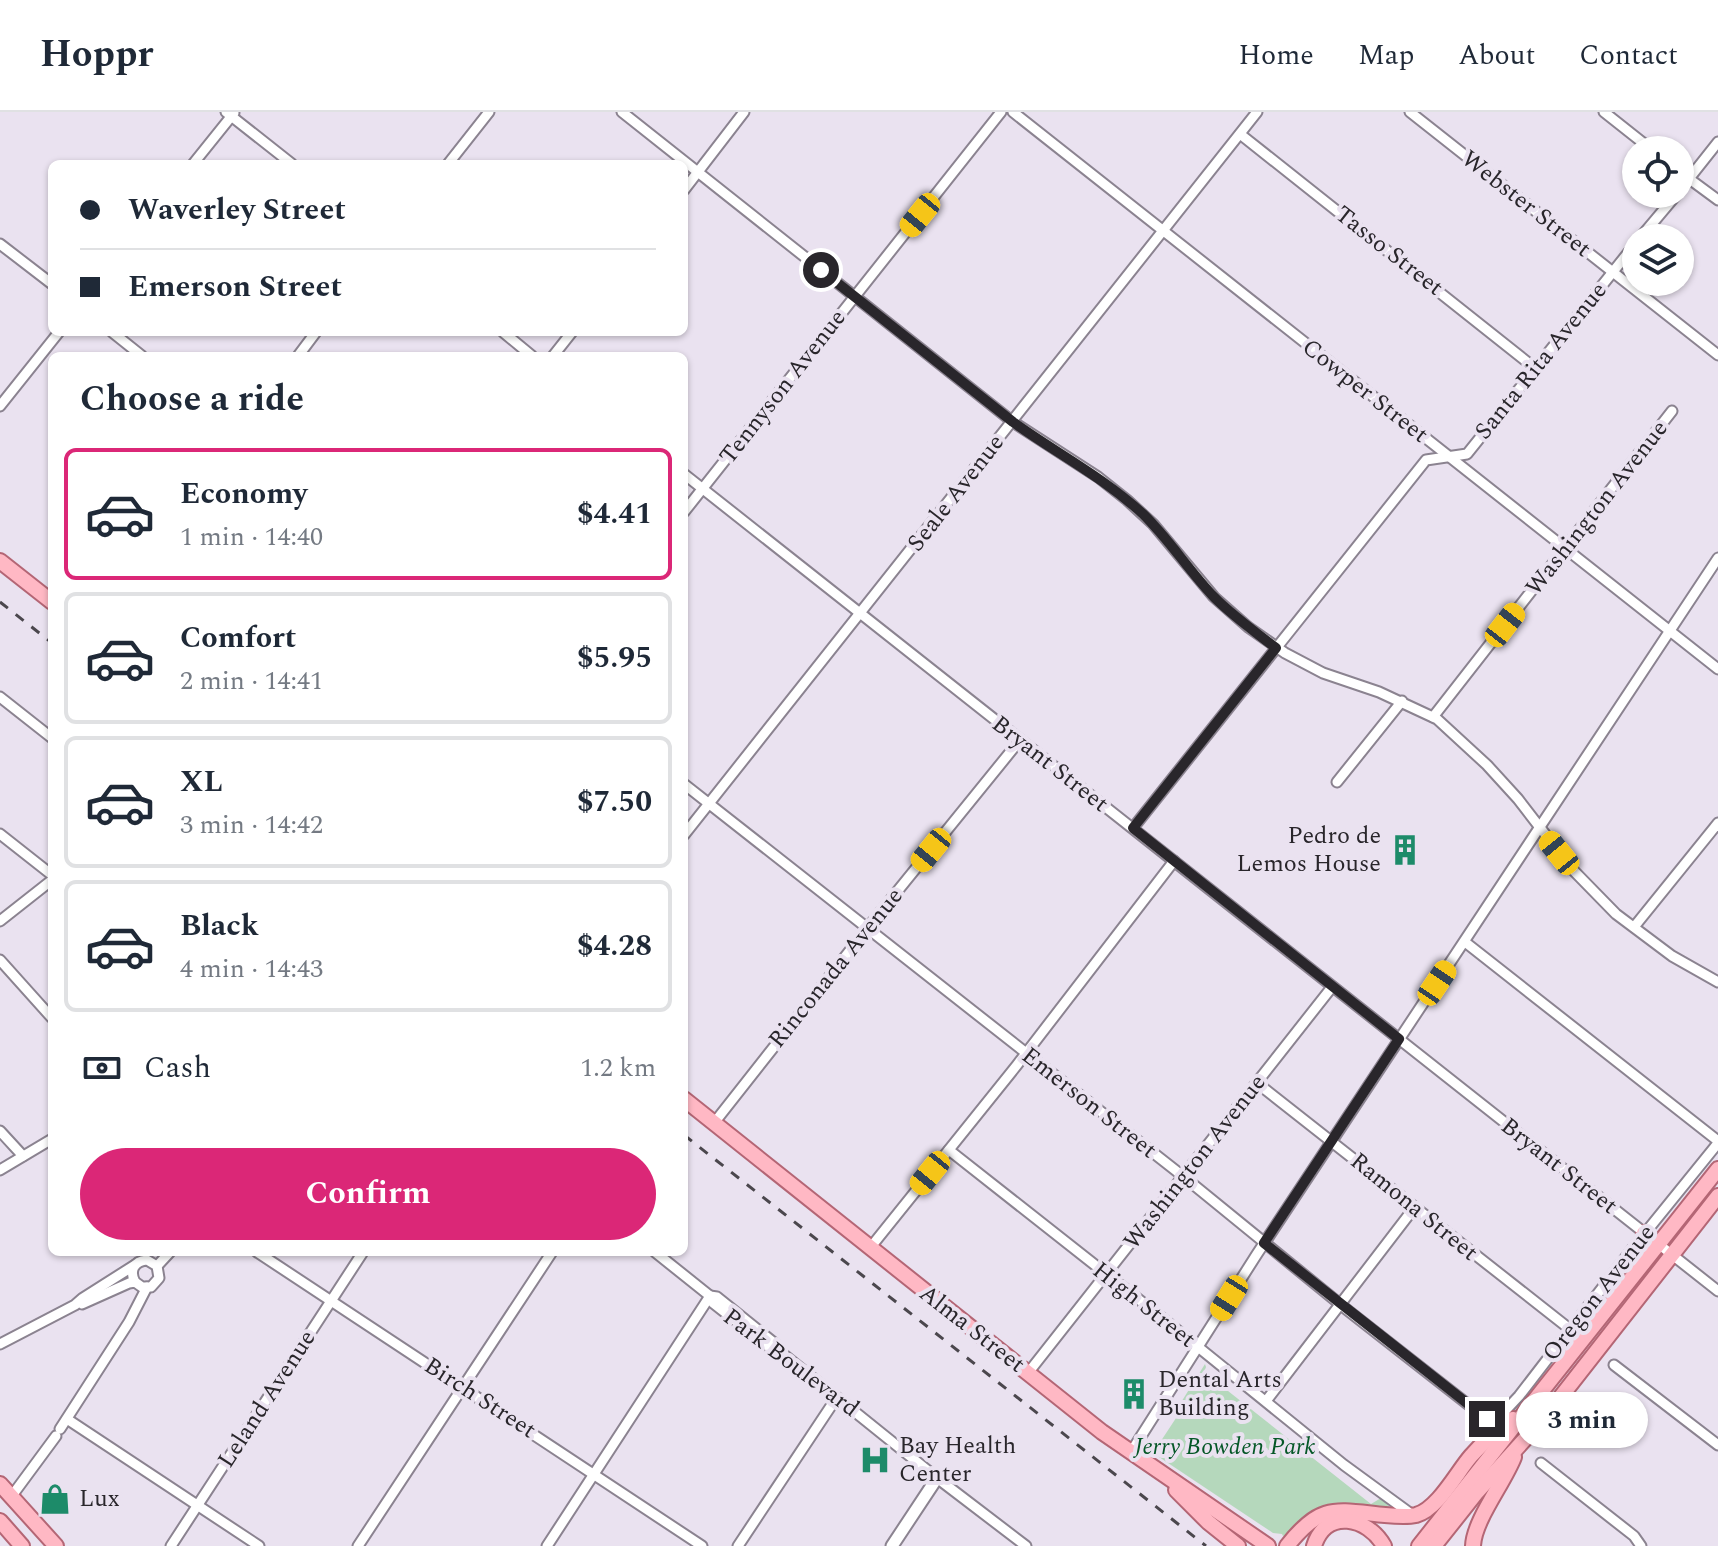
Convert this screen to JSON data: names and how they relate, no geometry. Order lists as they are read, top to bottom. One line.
{"streets":{"main road":["Oregon Avenue","Alma Street"],"street":["Webster Street","Tasso Street","Santa Rita Avenue","Tennyson Avenue","Cowper Street","Seale Avenue","Washington Avenue","Bryant Street","Rinconada Avenue","Emerson Street","Ramona Street","High Street","Park Boulevard","Birch Street","Leland Avenue"]},"crossings":[["Webster Street","Santa Rita Avenue"],["Tasso Street","Santa Rita Avenue"],["Tasso Street","Seale Avenue"],["Santa Rita Avenue","Cowper Street"],["Santa Rita Avenue","Bryant Street"],["Tennyson Avenue","Bryant Street"],["Cowper Street","Seale Avenue"],["Cowper Street","Washington Avenue"],["Seale Avenue","Bryant Street"],["Seale Avenue","Emerson Street"],["Washington Avenue","Bryant Street"],["Washington Avenue","Emerson Street"],["Washington Avenue","Ramona Street"],["Washington Avenue","High Street"],["Washington Avenue","Alma Street"],["Bryant Street","Rinconada Avenue"],["Bryant Street","Oregon Avenue"],["Rinconada Avenue","Emerson Street"],["Rinconada Avenue","Alma Street"],["Emerson Street","Oregon Avenue"],["Ramona Street","Oregon Avenue"],["Oregon Avenue","High Street"],["Birch Street","Leland Avenue"]],"parks":["Jerry Bowden Park"],"places":{"building":["Pedro de Lemos House","Dental Arts Building"],"hospital":["Bay Health Center"],"shop":["Lux"]},"page":{"header":"Hoppr","nav":["Home","Map","About","Contact"],"banner":["Waverley Street","Emerson Street"],"heading":"Choose a ride","list":[{"name":"Economy","note":"1 min · 14:40","value":"$4.41"},{"name":"Comfort","note":"2 min · 14:41","value":"$5.95"},{"name":"XL","note":"3 min · 14:42","value":"$7.50"},{"name":"Black","note":"4 min · 14:43","value":"$4.28"}],"pay":["Cash","1.2 km"],"buttons":"Confirm","bubble":"3 min"}}
